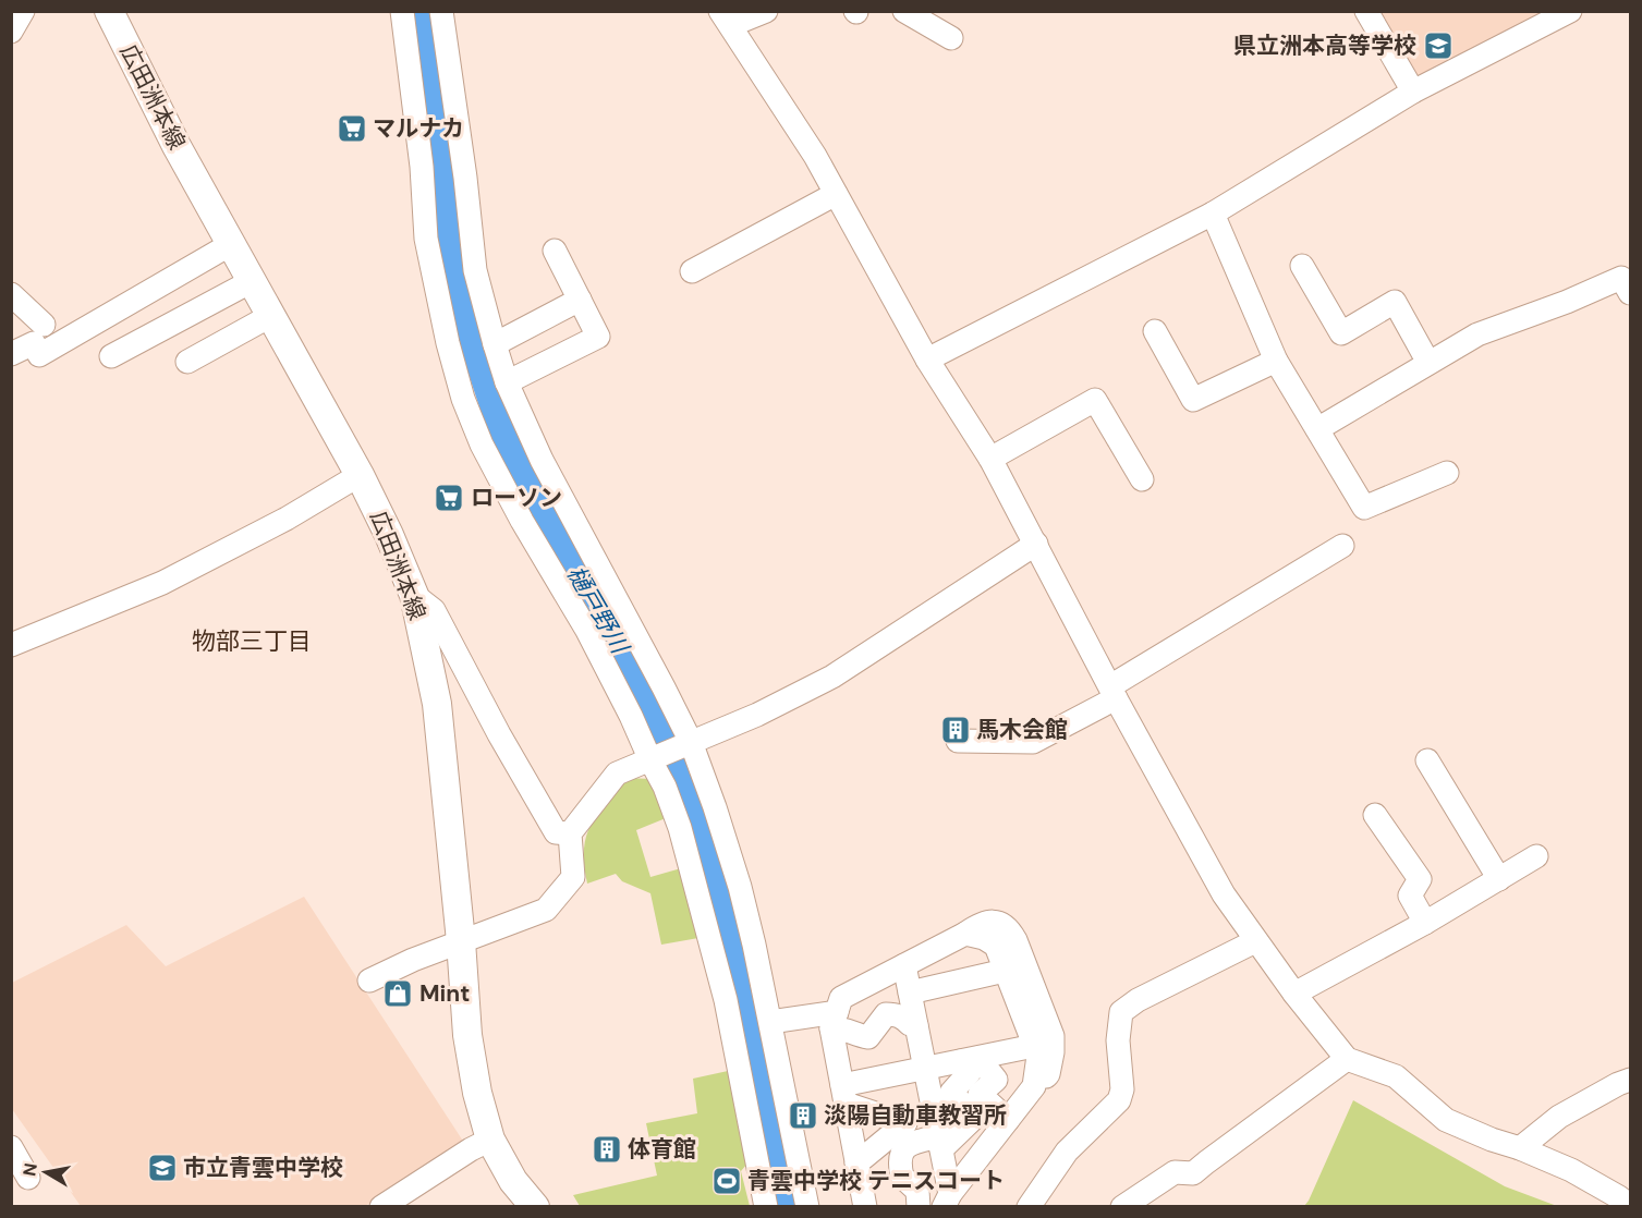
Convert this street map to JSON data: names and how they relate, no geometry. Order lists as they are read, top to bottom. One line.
{"streets":{"main road":["広田洲本線"]},"districts":["物部三丁目"],"water":["樋戸野川"],"places":{"school or university":["県立洲本高等学校","市立青雲中学校"],"supermarket":["マルナカ","ローソン"],"building":["馬木会館","淡陽自動車教習所","体育館"],"shop":["Mint"],"sports":["青雲中学校 テニスコート"]},"north":"left"}
